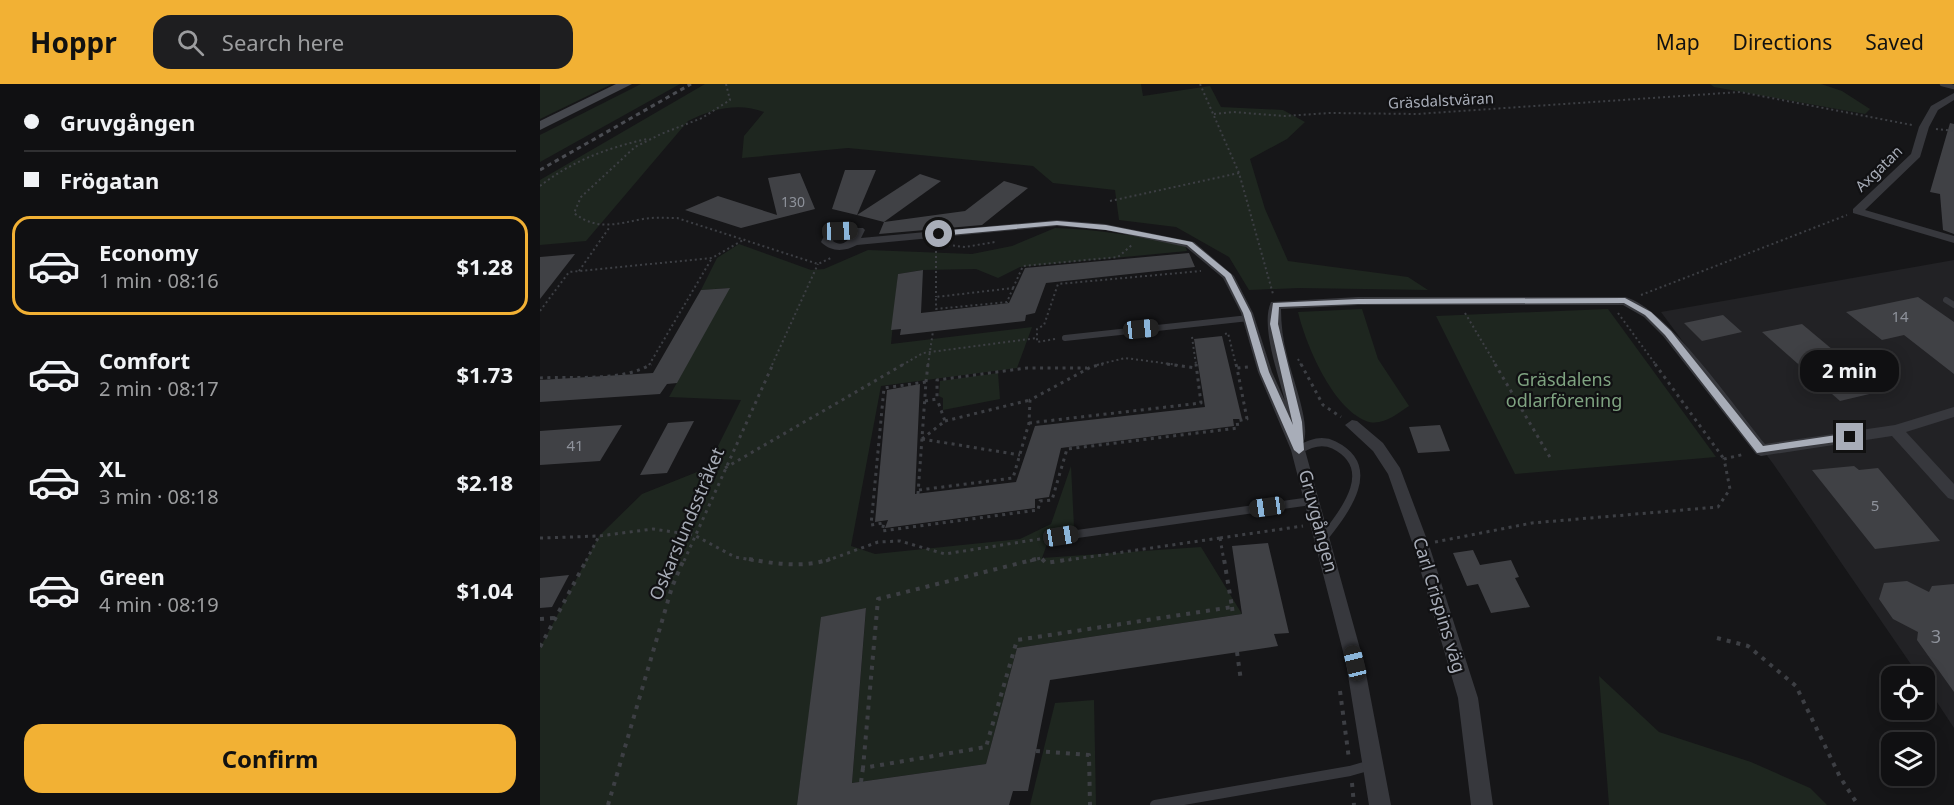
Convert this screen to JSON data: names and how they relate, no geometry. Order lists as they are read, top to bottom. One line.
{"streets":{"street":["Axgatan","Gruvgången","Carl Crispins väg"],"path":["Gräsdalstväran","Oskarslundsstråket"]},"crossings":[["Gräsdalstväran","Axgatan"]],"parks":["Gräsdalens odlarförening"],"house_numbers":["130","14","41","5","3"],"page":{"header":"Hoppr","search":"Search here","nav":["Map","Directions","Saved"],"banner":["Gruvgången","Frögatan"],"list":[{"name":"Economy","note":"1 min · 08:16","value":"$1.28"},{"name":"Comfort","note":"2 min · 08:17","value":"$1.73"},{"name":"XL","note":"3 min · 08:18","value":"$2.18"},{"name":"Green","note":"4 min · 08:19","value":"$1.04"}],"bubble":"2 min","buttons":"Confirm"}}
